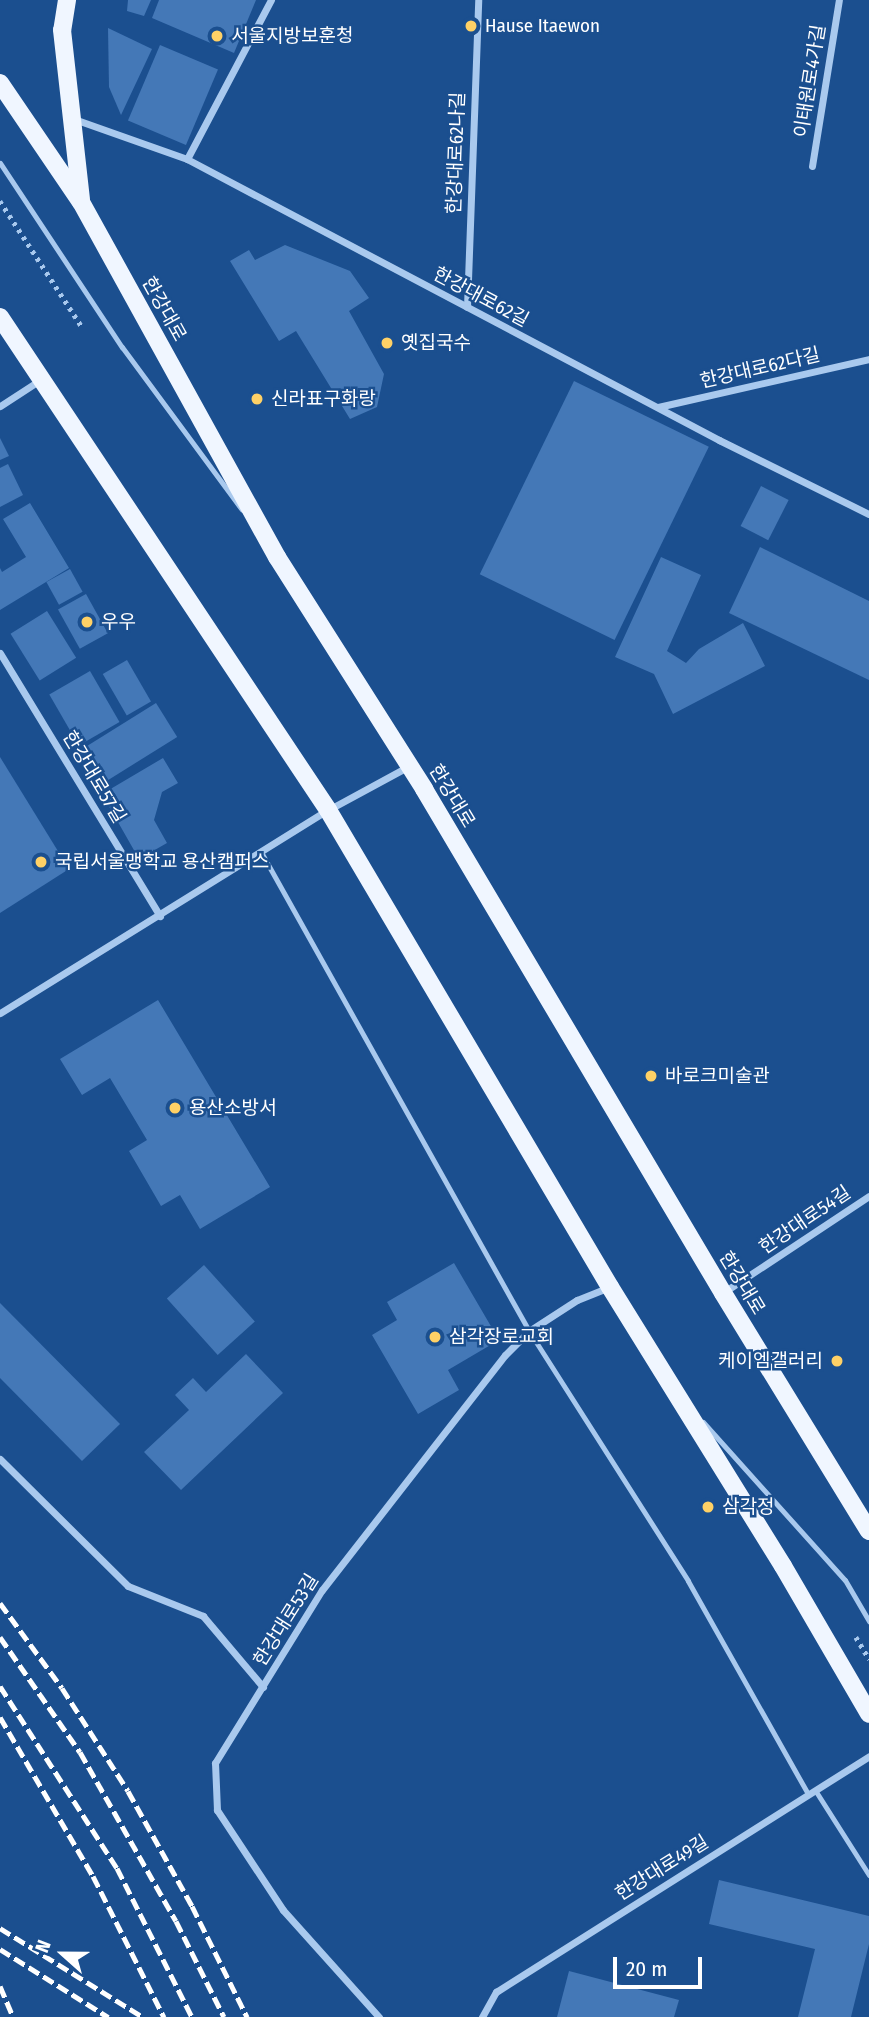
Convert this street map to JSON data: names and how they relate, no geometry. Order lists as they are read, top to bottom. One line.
{"streets":{"main road":["한강대로"],"street":["이태원로4가길","한강대로62나길","한강대로62길","한강대로62다길","한강대로57길","한강대로54길","한강대로53길","한강대로49길"]},"crossings":[["한강대로62나길","한강대로62길"],["한강대로62길","한강대로62다길"],["한강대로","한강대로54길"]],"places":["Hause Itaewon","서울지방보훈청","옛집국수","신라표구화랑","우우","국립서울맹학교 용산캠퍼스","바로크미술관","용산소방서","삼각장로교회","케이엠갤러리","삼각정"],"scale_bar":"20 m","north":"left"}
